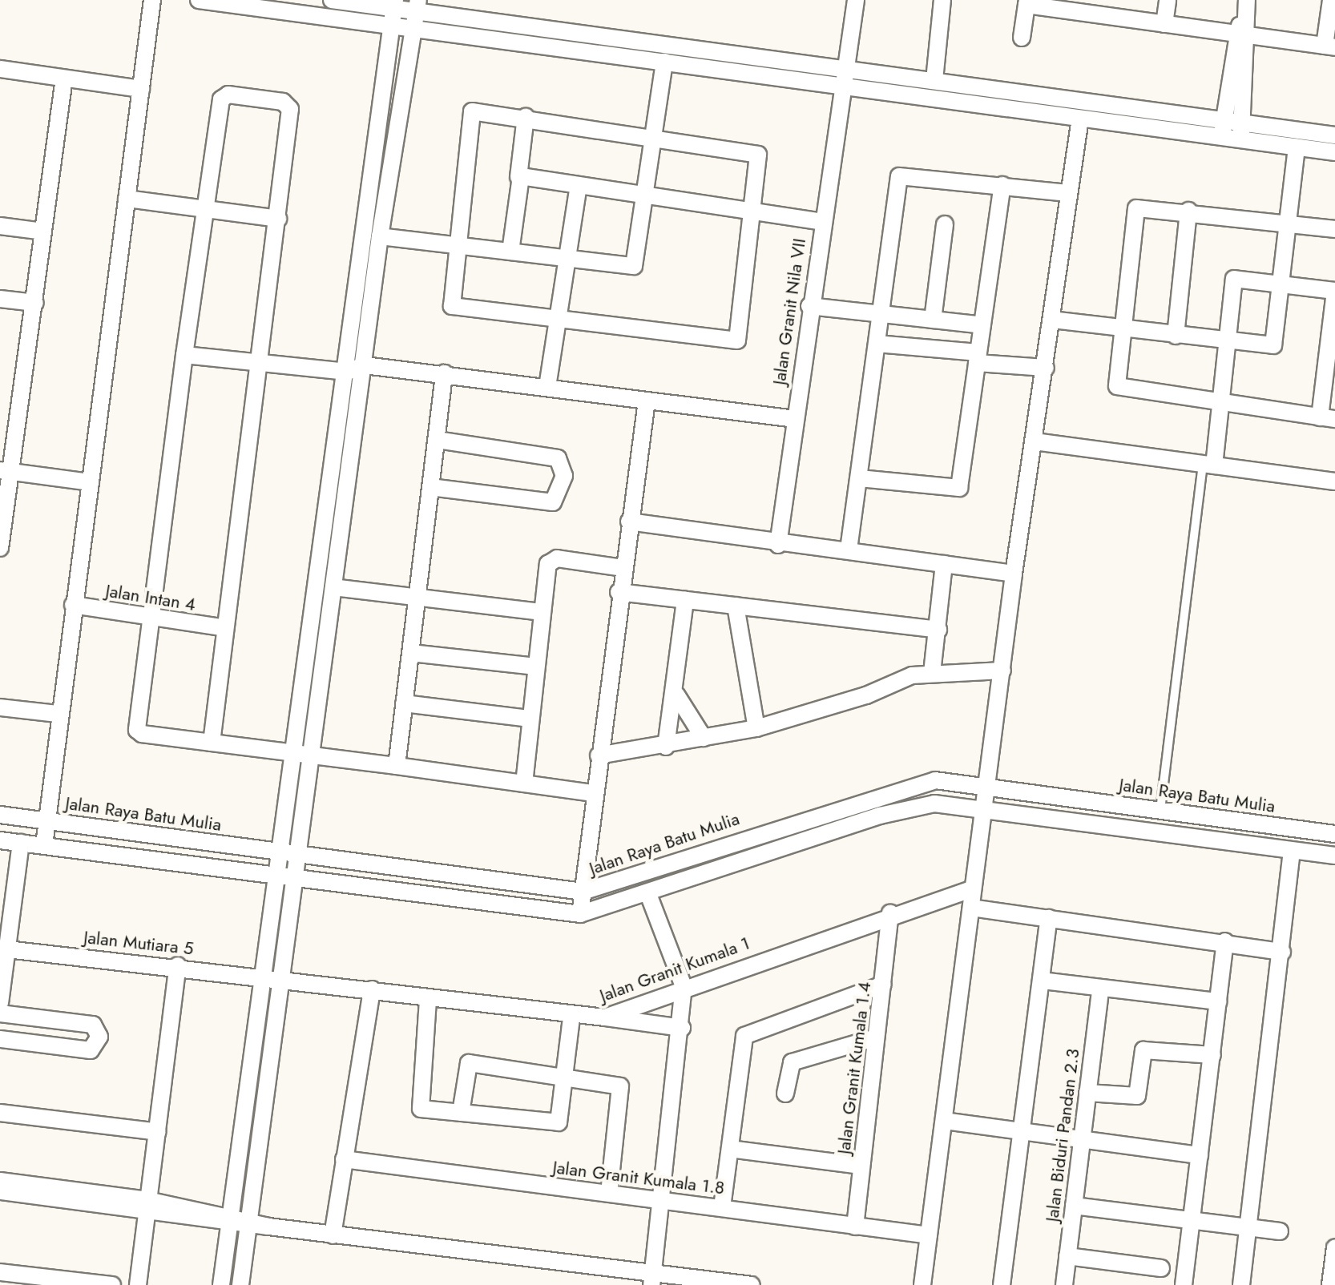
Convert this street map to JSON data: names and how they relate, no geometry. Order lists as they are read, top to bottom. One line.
{"streets":{"street":["Jalan Granit Nila VII","Jalan Intan 4","Jalan Raya Batu Mulia","Jalan Mutiara 5","Jalan Granit Kumala 1","Jalan Granit Kumala 1.4","Jalan Biduri Pandan 2.3","Jalan Granit Kumala 1.8"]},"crossings":[["Jalan Mutiara 5","Jalan Granit Kumala 1"],["Jalan Granit Kumala 1","Jalan Granit Kumala 1.4"],["Jalan Granit Kumala 1.4","Jalan Granit Kumala 1.8"]]}
